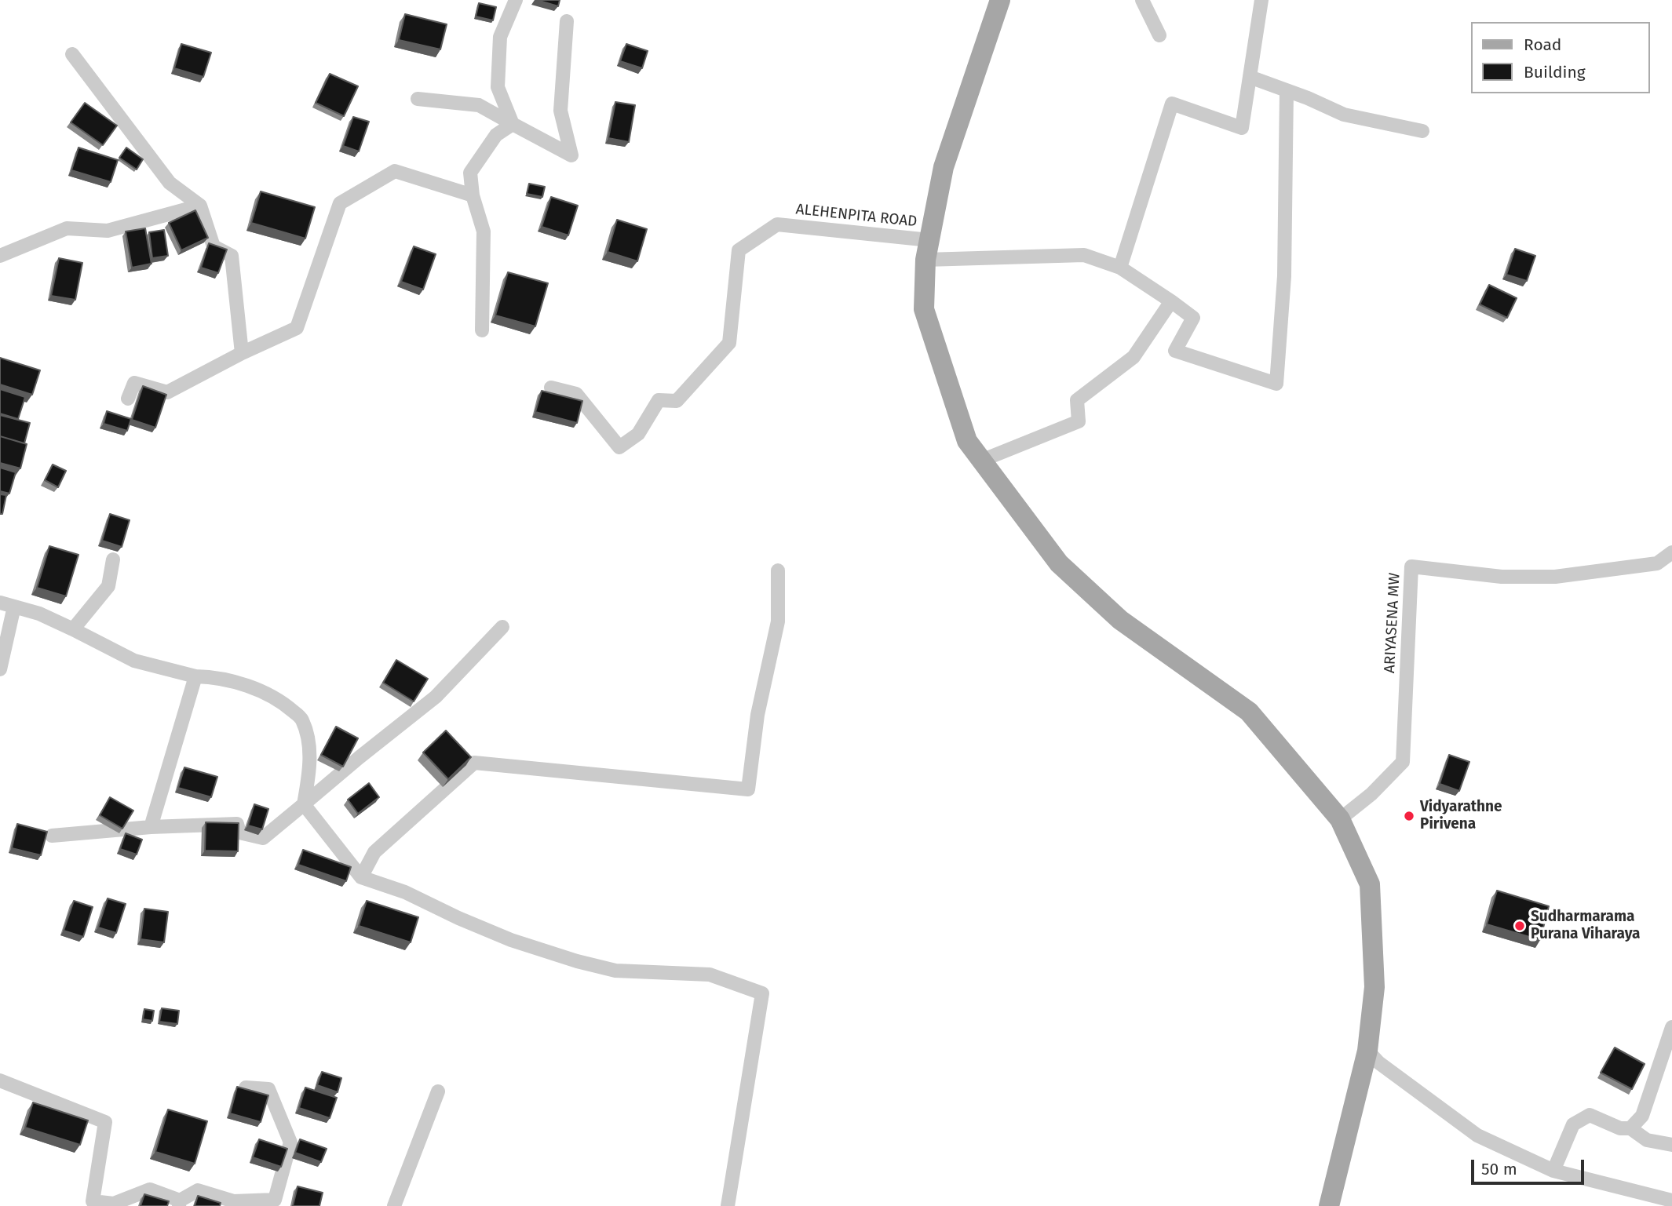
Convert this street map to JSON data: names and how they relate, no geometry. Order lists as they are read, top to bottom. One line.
{"streets":{"street":["ALEHENPITA ROAD","ARIYASENA MW"]},"places":["Vidyarathne Pirivena","Sudharmarama Purana Viharaya"],"legend":["Road","Building"],"scale_bar":"50 m"}
